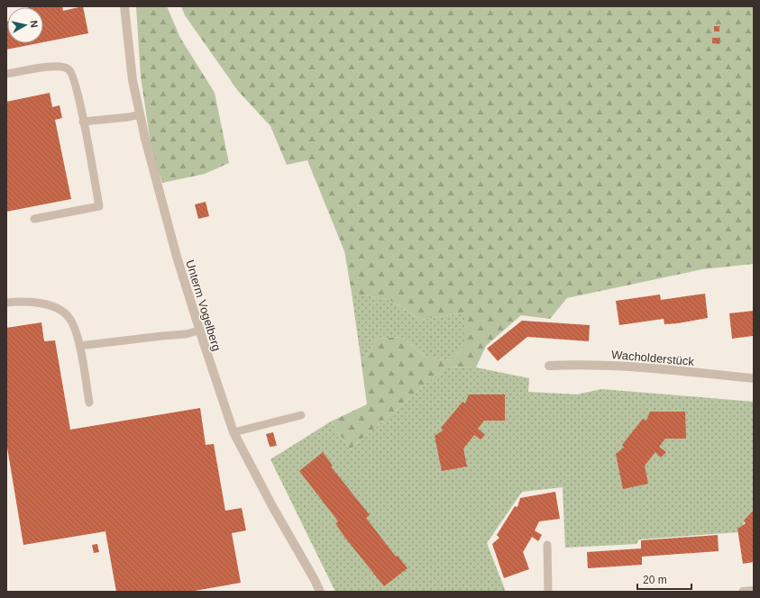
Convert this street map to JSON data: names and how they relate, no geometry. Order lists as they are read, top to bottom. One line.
{"streets":{"street":["Unterm Vogelberg","Wacholderstück"]},"scale_bar":"20 m","north":"right"}
